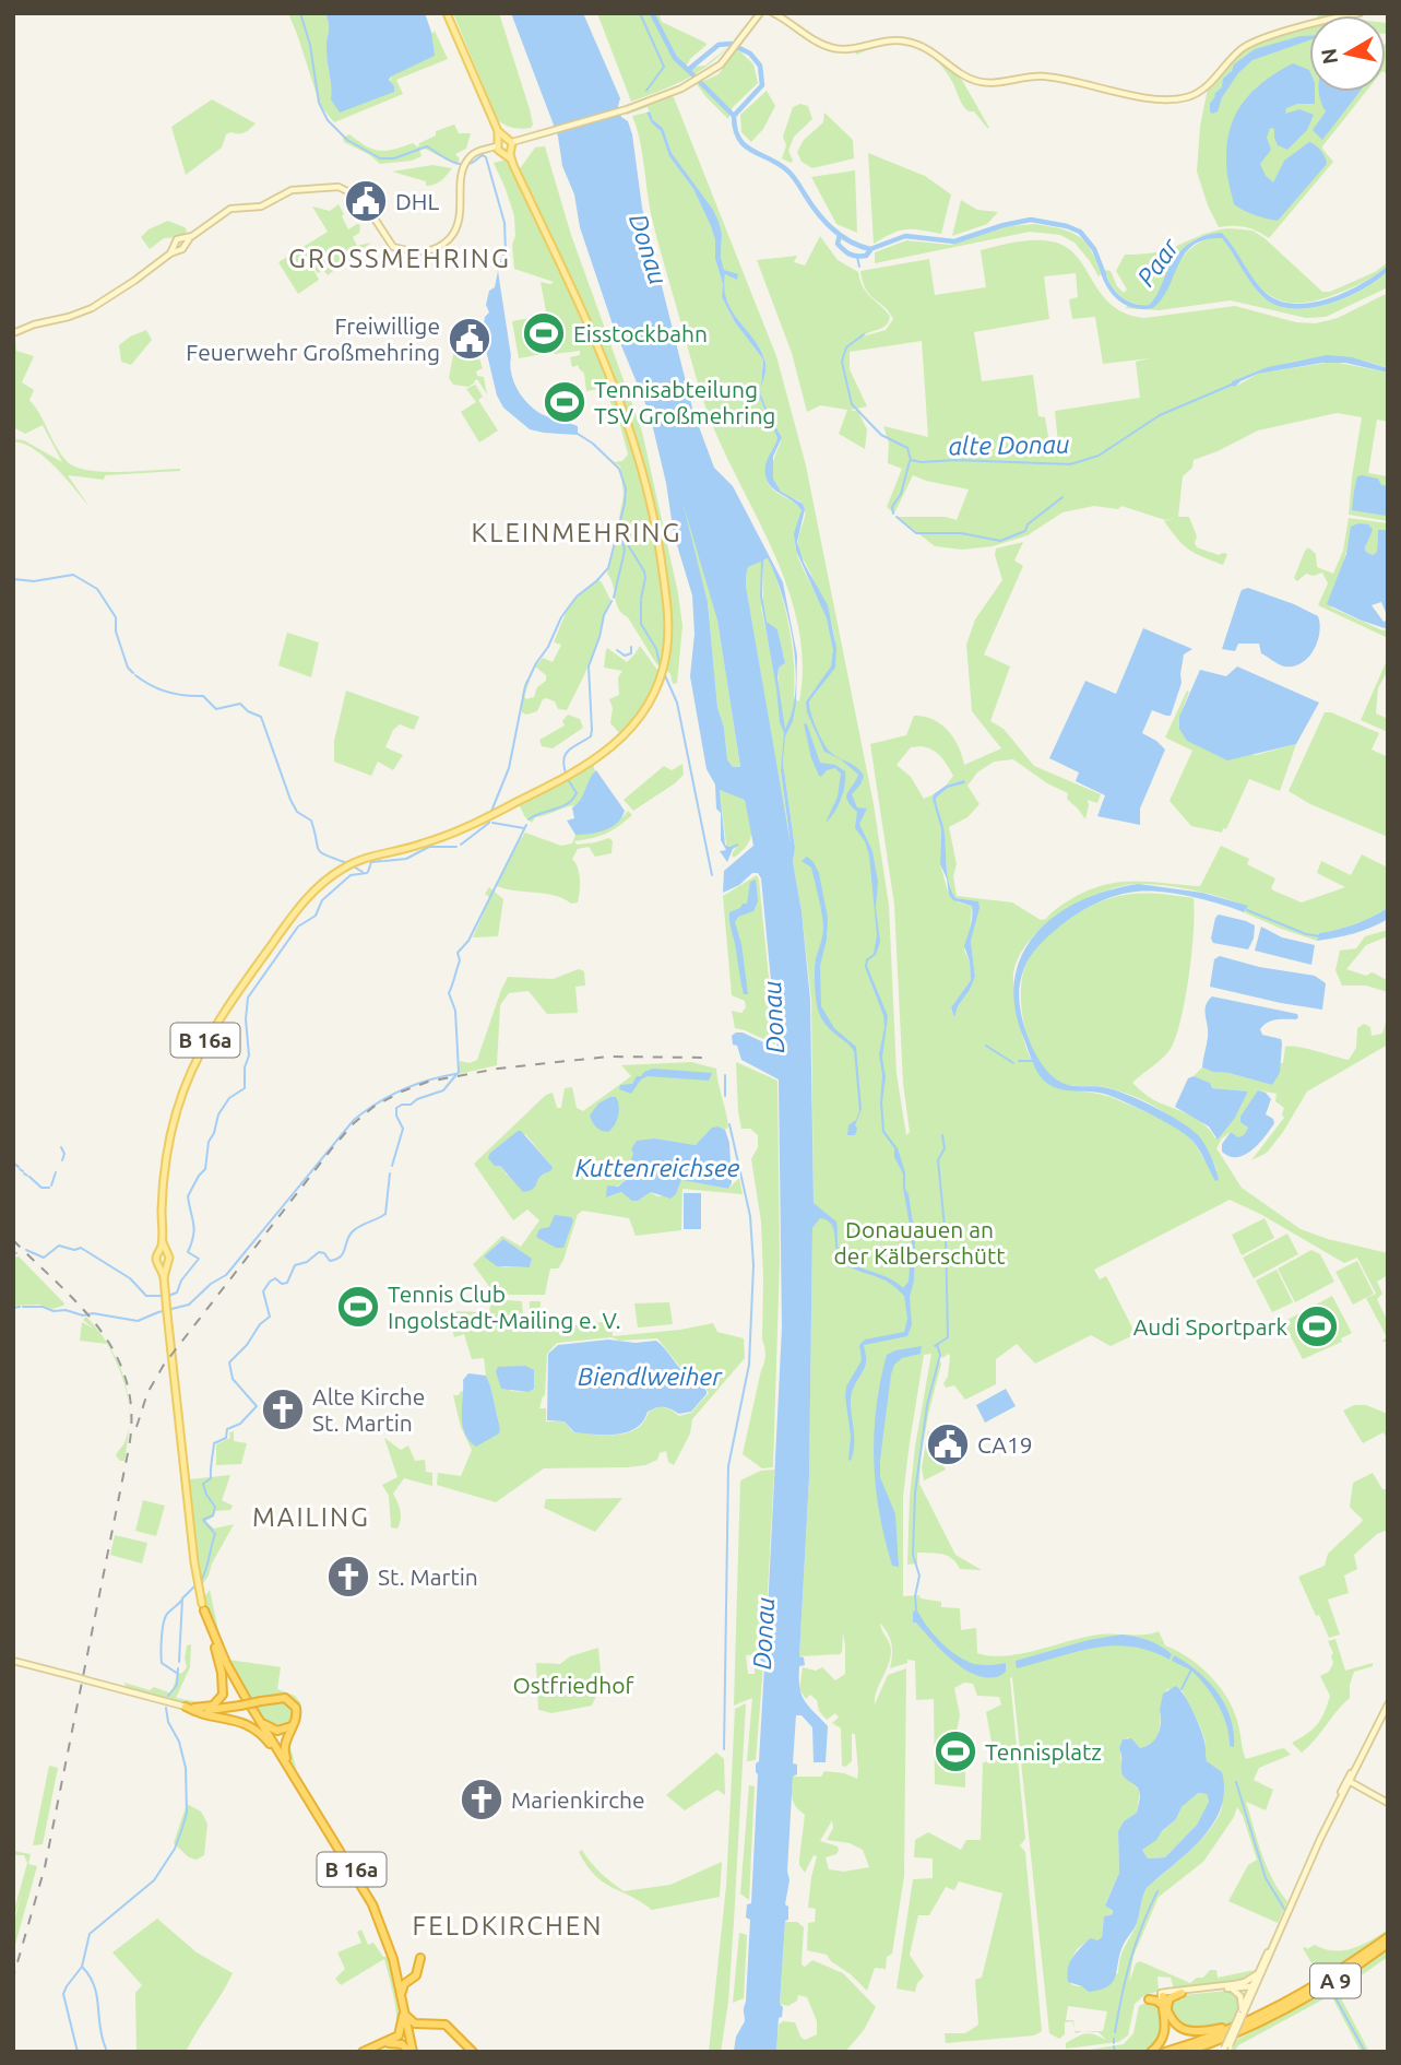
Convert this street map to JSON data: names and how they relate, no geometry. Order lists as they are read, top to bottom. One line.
{"streets":{"highway":["B 16a","A 9"]},"districts":["GROSSMEHRING","KLEINMEHRING","MAILING","FELDKIRCHEN"],"water":["Donau","Paar","alte Donau","Kuttenreichsee","Biendlweiher"],"parks":["Donauauen an der Kälberschütt","Ostfriedhof"],"places":{"public building":["DHL","Freiwillige Feuerwehr Großmehring","CA19"],"sports":["Eisstockbahn","Tennisabteilung TSV Großmehring","Tennis Club Ingolstadt-Mailing e. V.","Audi Sportpark","Tennisplatz"],"church":["Alte Kirche St. Martin","St. Martin","Marienkirche"]},"north":"left"}
